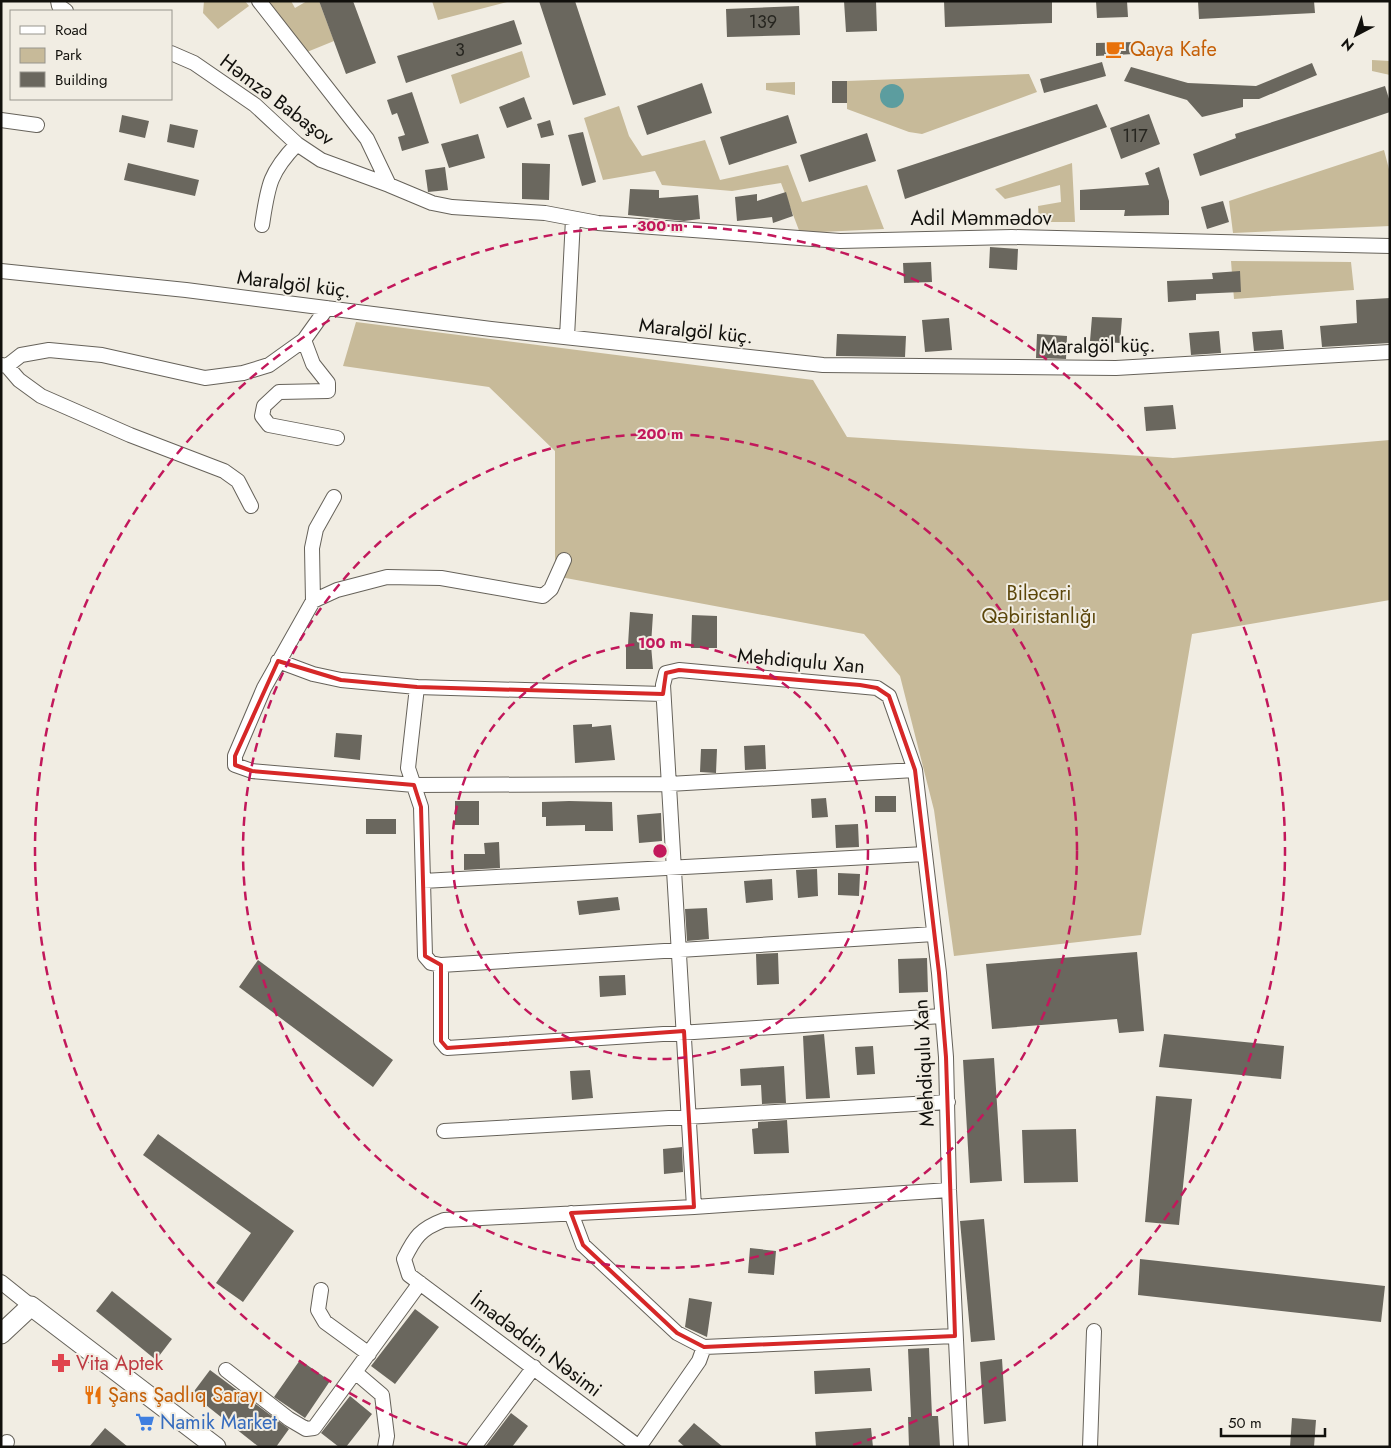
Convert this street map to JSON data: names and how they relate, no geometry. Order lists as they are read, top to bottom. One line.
{"streets":{"street":["Həmzə Babaşov","Adil Məmmədov","Maralgöl küç.","Mehdiqulu Xan","İmadəddin Nəsimi"]},"crossings":[["Həmzə Babaşov","Adil Məmmədov"]],"parks":["Biləcəri Qəbiristanlığı"],"places":{"cafe":["Qaya Kafe"],"pharmacy":["Vita Aptek"],"restaurant":["Şans Şadlıq Sarayı"],"supermarket":["Namik Market"]},"house_numbers":["139","3","117"],"legend":["Road","Park","Building"],"scale_bar":"50 m","north":"bottom left","rings":["300 m","200 m","100 m"]}
